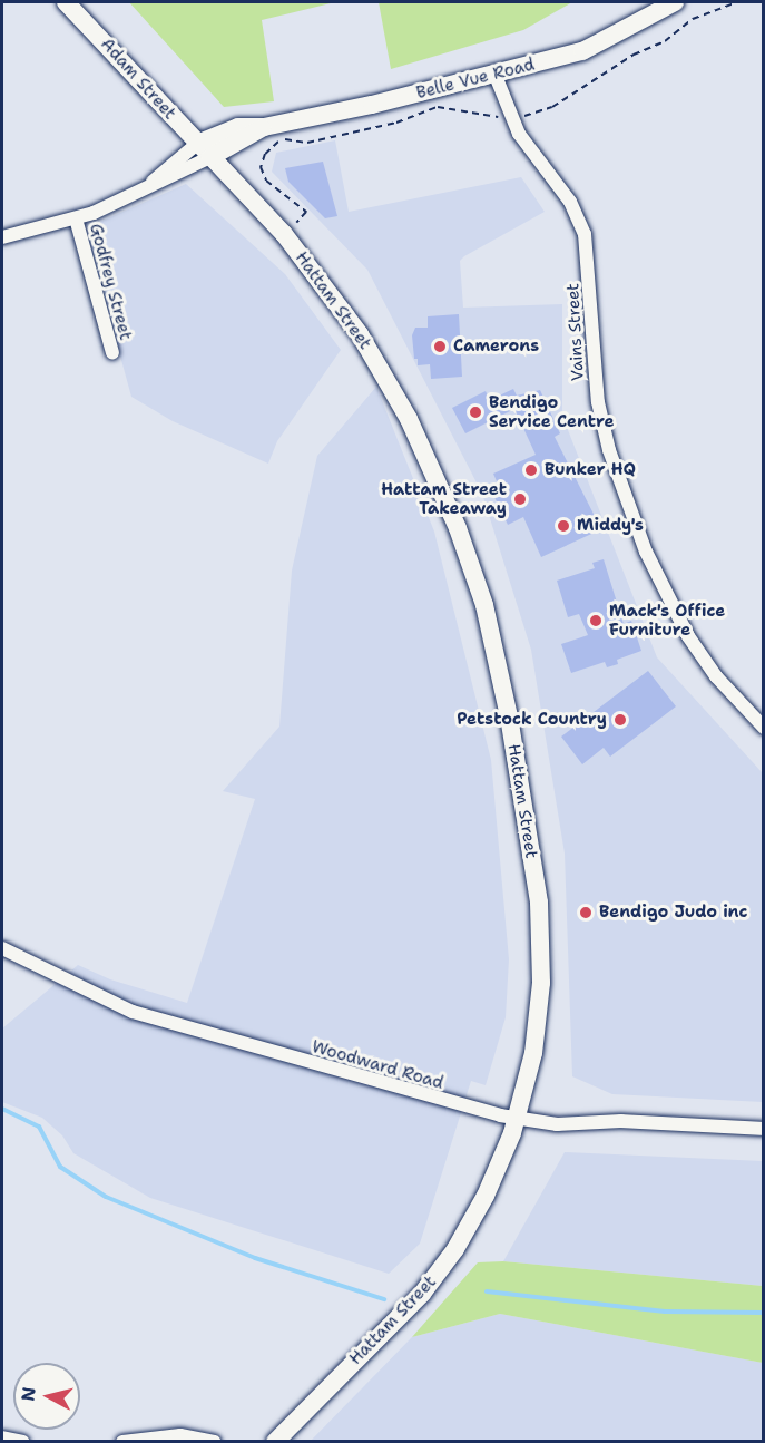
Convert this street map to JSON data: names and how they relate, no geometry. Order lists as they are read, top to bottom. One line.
{"streets":{"main road":["Adam Street","Belle Vue Road","Hattam Street"],"street":["Godfrey Street","Vains Street","Woodward Road"]},"crossings":[["Adam Street","Belle Vue Road"],["Adam Street","Hattam Street"],["Belle Vue Road","Godfrey Street"],["Belle Vue Road","Hattam Street"],["Belle Vue Road","Vains Street"],["Hattam Street","Woodward Road"]],"places":["Camerons","Bendigo Service Centre","Bunker HQ","Hattam Street Takeaway","Middy's","Mack's Office Furniture","Petstock Country","Bendigo Judo inc"],"north":"left"}
